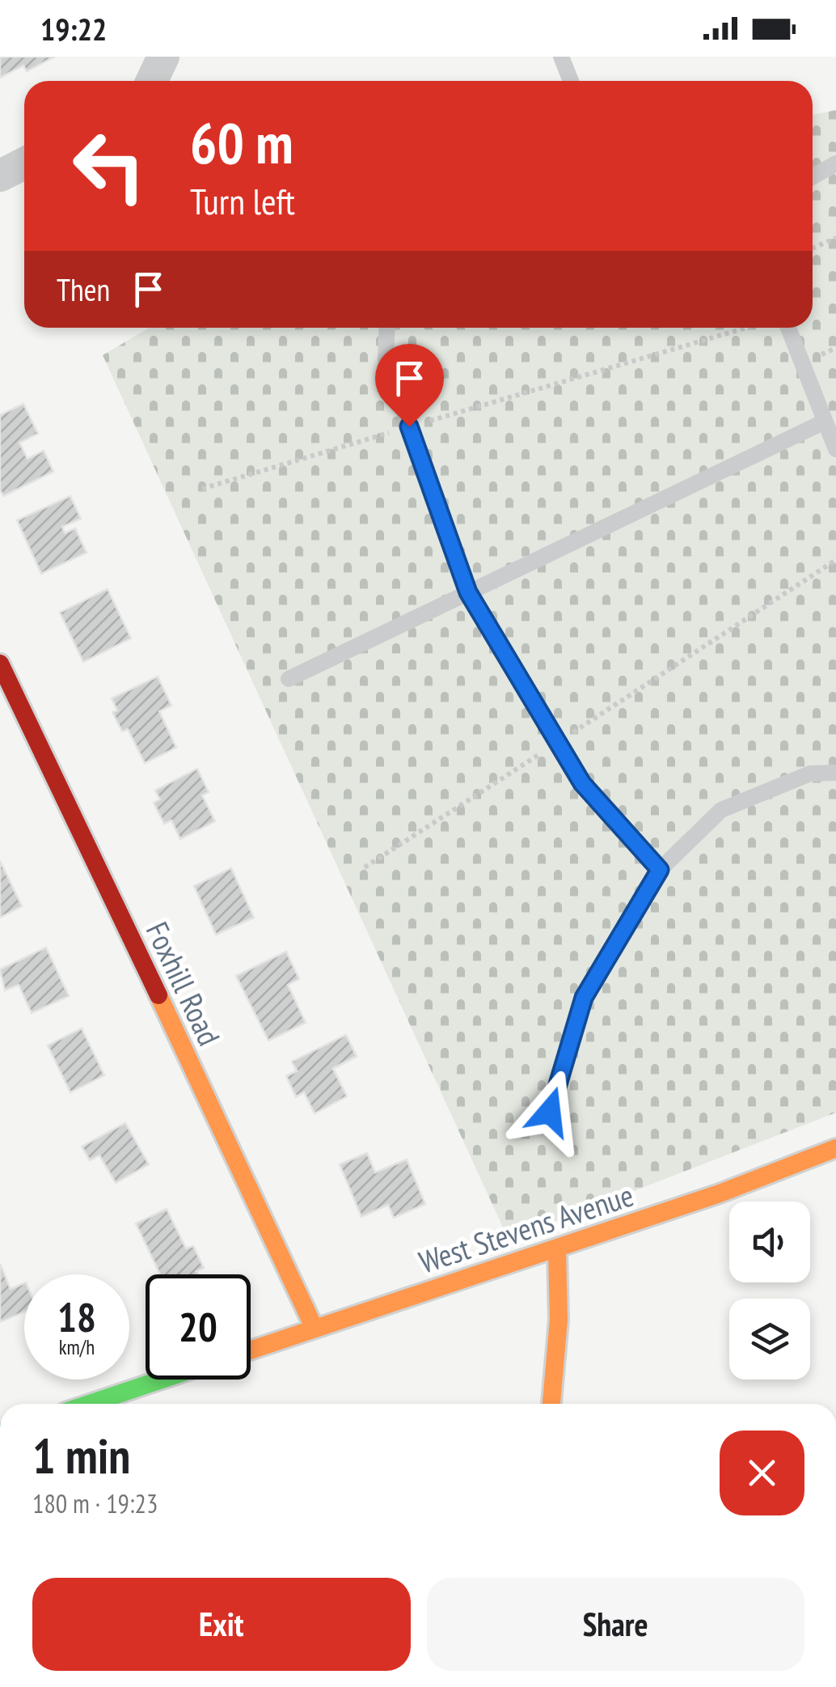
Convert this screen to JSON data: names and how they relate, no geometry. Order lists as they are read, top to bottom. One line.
{"streets":{"street":["Foxhill Road","West Stevens Avenue"]},"crossings":[["Foxhill Road","West Stevens Avenue"]],"page":{"status":"19:22","turn":["60 m","Turn left"],"then":"Then","speed":"18 km/h","limit":"20","heading":["1 min","180 m · 19:23"],"buttons":["Exit","Share"]}}
